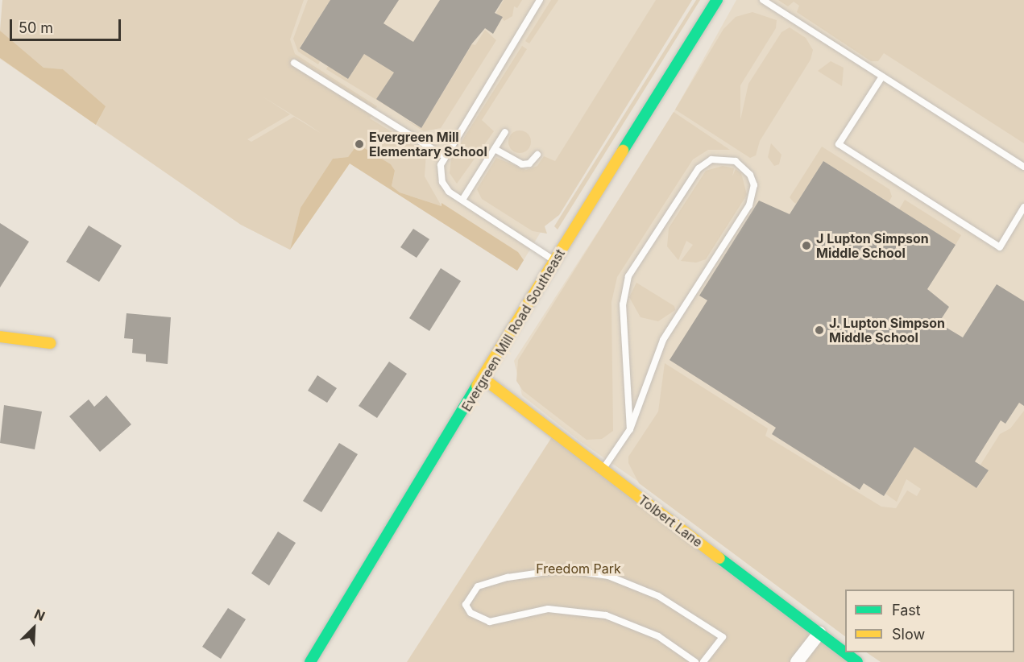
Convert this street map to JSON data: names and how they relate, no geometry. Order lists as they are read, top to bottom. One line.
{"streets":{"main road":["Evergreen Mill Road Southeast","Tolbert Lane"]},"crossings":[["Evergreen Mill Road Southeast","Tolbert Lane"]],"parks":["Freedom Park"],"places":["Evergreen Mill Elementary School","J Lupton Simpson Middle School","J. Lupton Simpson Middle School"],"legend":["Fast","Slow"],"scale_bar":"50 m","north":"top right"}
